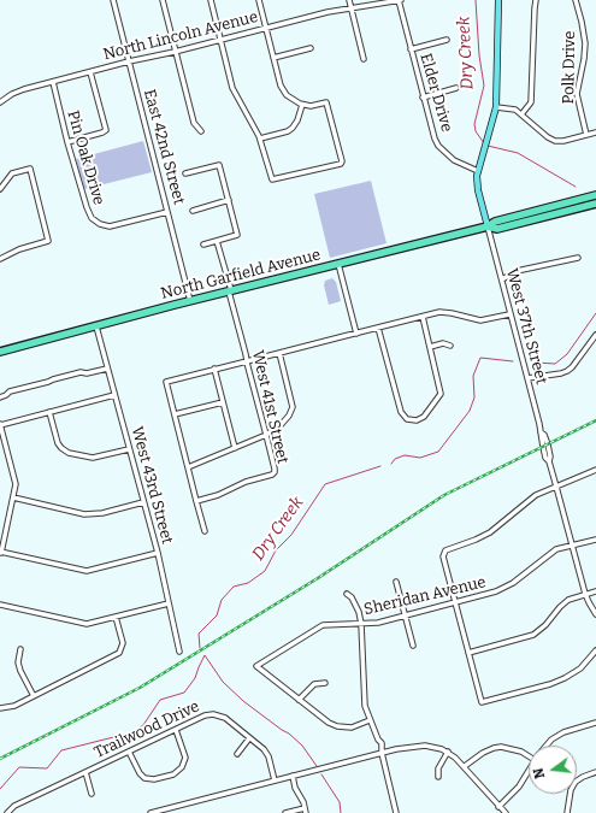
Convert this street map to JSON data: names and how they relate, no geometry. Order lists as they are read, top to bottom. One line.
{"streets":{"highway":["North Garfield Avenue"],"street":["North Lincoln Avenue","Polk Drive","Elder Drive","East 42nd Street","Pin Oak Drive","West 37th Street","West 41st Street","West 43rd Street","Sheridan Avenue","Trailwood Drive"]},"crossings":[["North Lincoln Avenue","Elder Drive"],["North Lincoln Avenue","East 42nd Street"],["North Lincoln Avenue","Pin Oak Drive"],["East 42nd Street","Pin Oak Drive"],["East 42nd Street","North Garfield Avenue"],["North Garfield Avenue","West 37th Street"],["North Garfield Avenue","West 41st Street"],["North Garfield Avenue","West 43rd Street"],["West 37th Street","Sheridan Avenue"]],"water":["Dry Creek"],"north":"left"}
